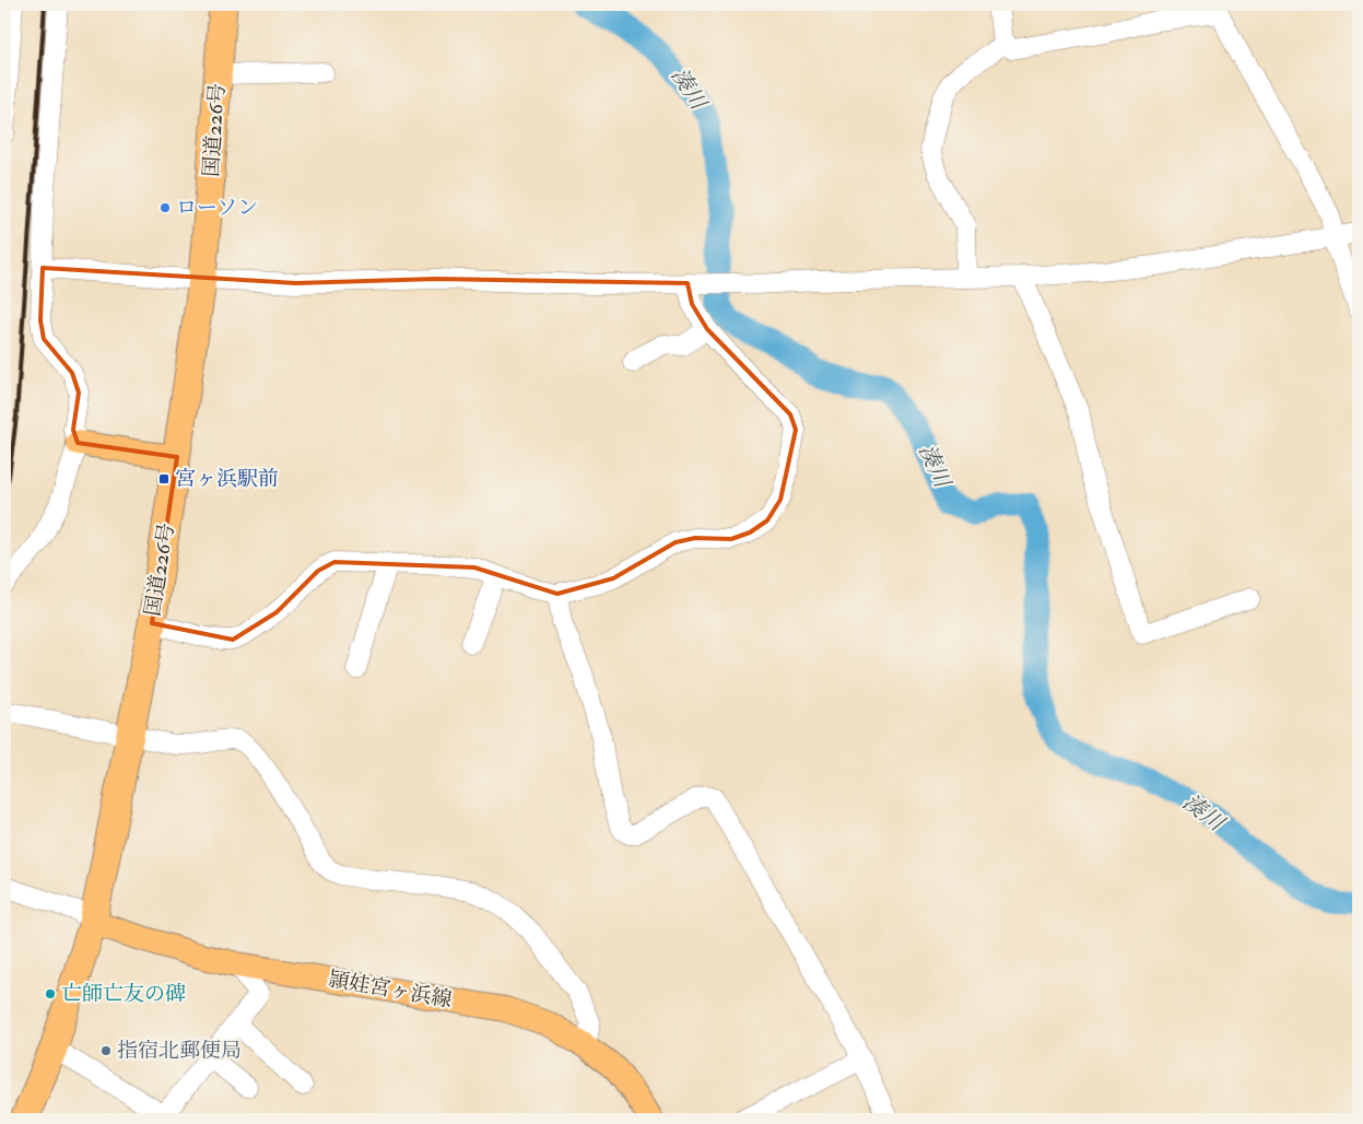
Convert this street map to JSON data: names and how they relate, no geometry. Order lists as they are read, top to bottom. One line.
{"streets":{"highway":["国道226号"],"main road":["頴娃宮ヶ浜線"]},"crossings":[["国道226号","頴娃宮ヶ浜線"]],"water":["湊川"],"places":{"other":["ローソン","亡師亡友の碑","指宿北郵便局"],"transit":["宮ヶ浜駅前"]}}
